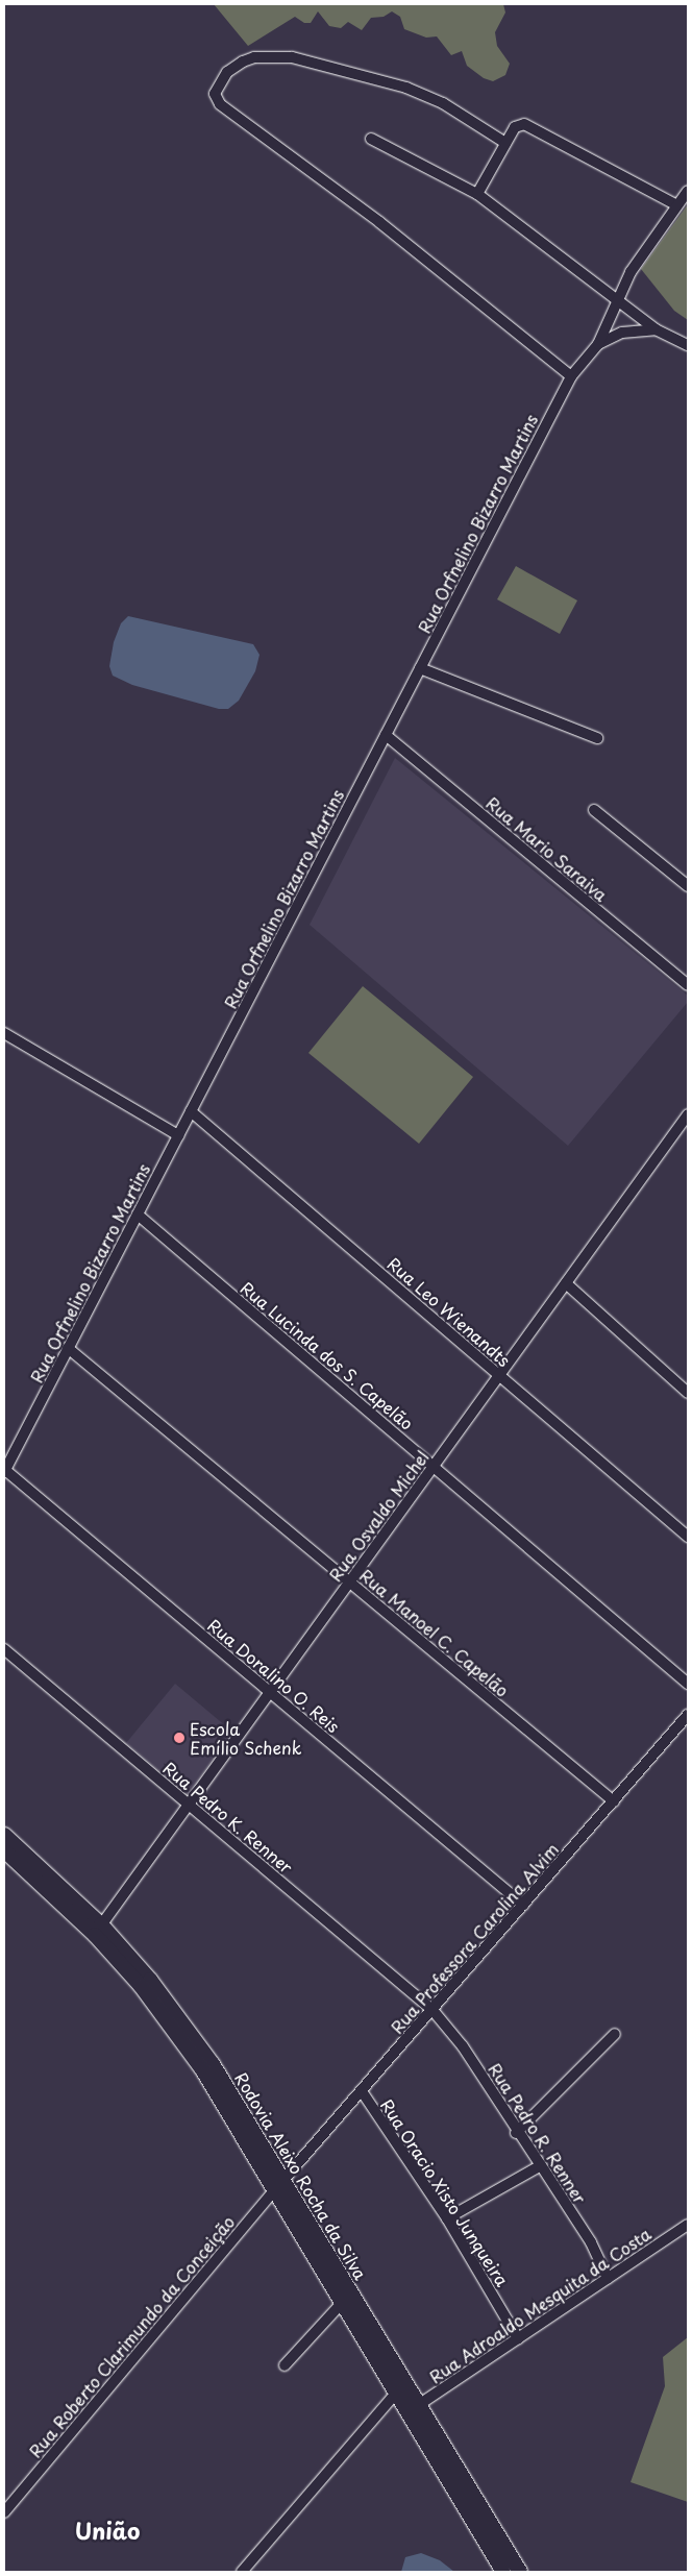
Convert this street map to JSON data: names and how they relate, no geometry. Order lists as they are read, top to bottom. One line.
{"streets":{"main road":["Rodovia Aleixo Rocha da Silva"],"street":["Rua Orfnelino Bizarro Martins","Rua Mario Saraiva","Rua Leo Wienandts","Rua Lucinda dos S. Capelão","Rua Osvaldo Michel","Rua Manoel C. Capelão","Rua Doralino O. Reis","Rua Pedro K. Renner","Rua Professora Carolina Alvim","Rua Pedro R. Renner","Rua Oracio Xisto Junqueira","Rua Adroaldo Mesquita da Costa","Rua Roberto Clarimundo da Conceição"]},"crossings":[["Rua Orfnelino Bizarro Martins","Rua Mario Saraiva"],["Rua Orfnelino Bizarro Martins","Rua Leo Wienandts"],["Rua Orfnelino Bizarro Martins","Rua Lucinda dos S. Capelão"],["Rua Orfnelino Bizarro Martins","Rua Manoel C. Capelão"],["Rua Orfnelino Bizarro Martins","Rua Doralino O. Reis"],["Rua Leo Wienandts","Rua Osvaldo Michel"],["Rua Lucinda dos S. Capelão","Rua Osvaldo Michel"],["Rua Osvaldo Michel","Rua Manoel C. Capelão"],["Rua Osvaldo Michel","Rua Doralino O. Reis"],["Rua Osvaldo Michel","Rua Pedro K. Renner"],["Rua Osvaldo Michel","Rodovia Aleixo Rocha da Silva"],["Rua Manoel C. Capelão","Rua Professora Carolina Alvim"],["Rua Doralino O. Reis","Rua Professora Carolina Alvim"],["Rua Pedro K. Renner","Rua Professora Carolina Alvim"],["Rua Pedro K. Renner","Rua Pedro R. Renner"],["Rua Professora Carolina Alvim","Rua Pedro R. Renner"],["Rua Professora Carolina Alvim","Rodovia Aleixo Rocha da Silva"],["Rua Professora Carolina Alvim","Rua Oracio Xisto Junqueira"],["Rua Professora Carolina Alvim","Rua Roberto Clarimundo da Conceição"],["Rua Pedro R. Renner","Rua Adroaldo Mesquita da Costa"],["Rodovia Aleixo Rocha da Silva","Rua Adroaldo Mesquita da Costa"],["Rodovia Aleixo Rocha da Silva","Rua Roberto Clarimundo da Conceição"],["Rua Oracio Xisto Junqueira","Rua Adroaldo Mesquita da Costa"]],"districts":["União"],"places":["Escola Emílio Schenk"]}
